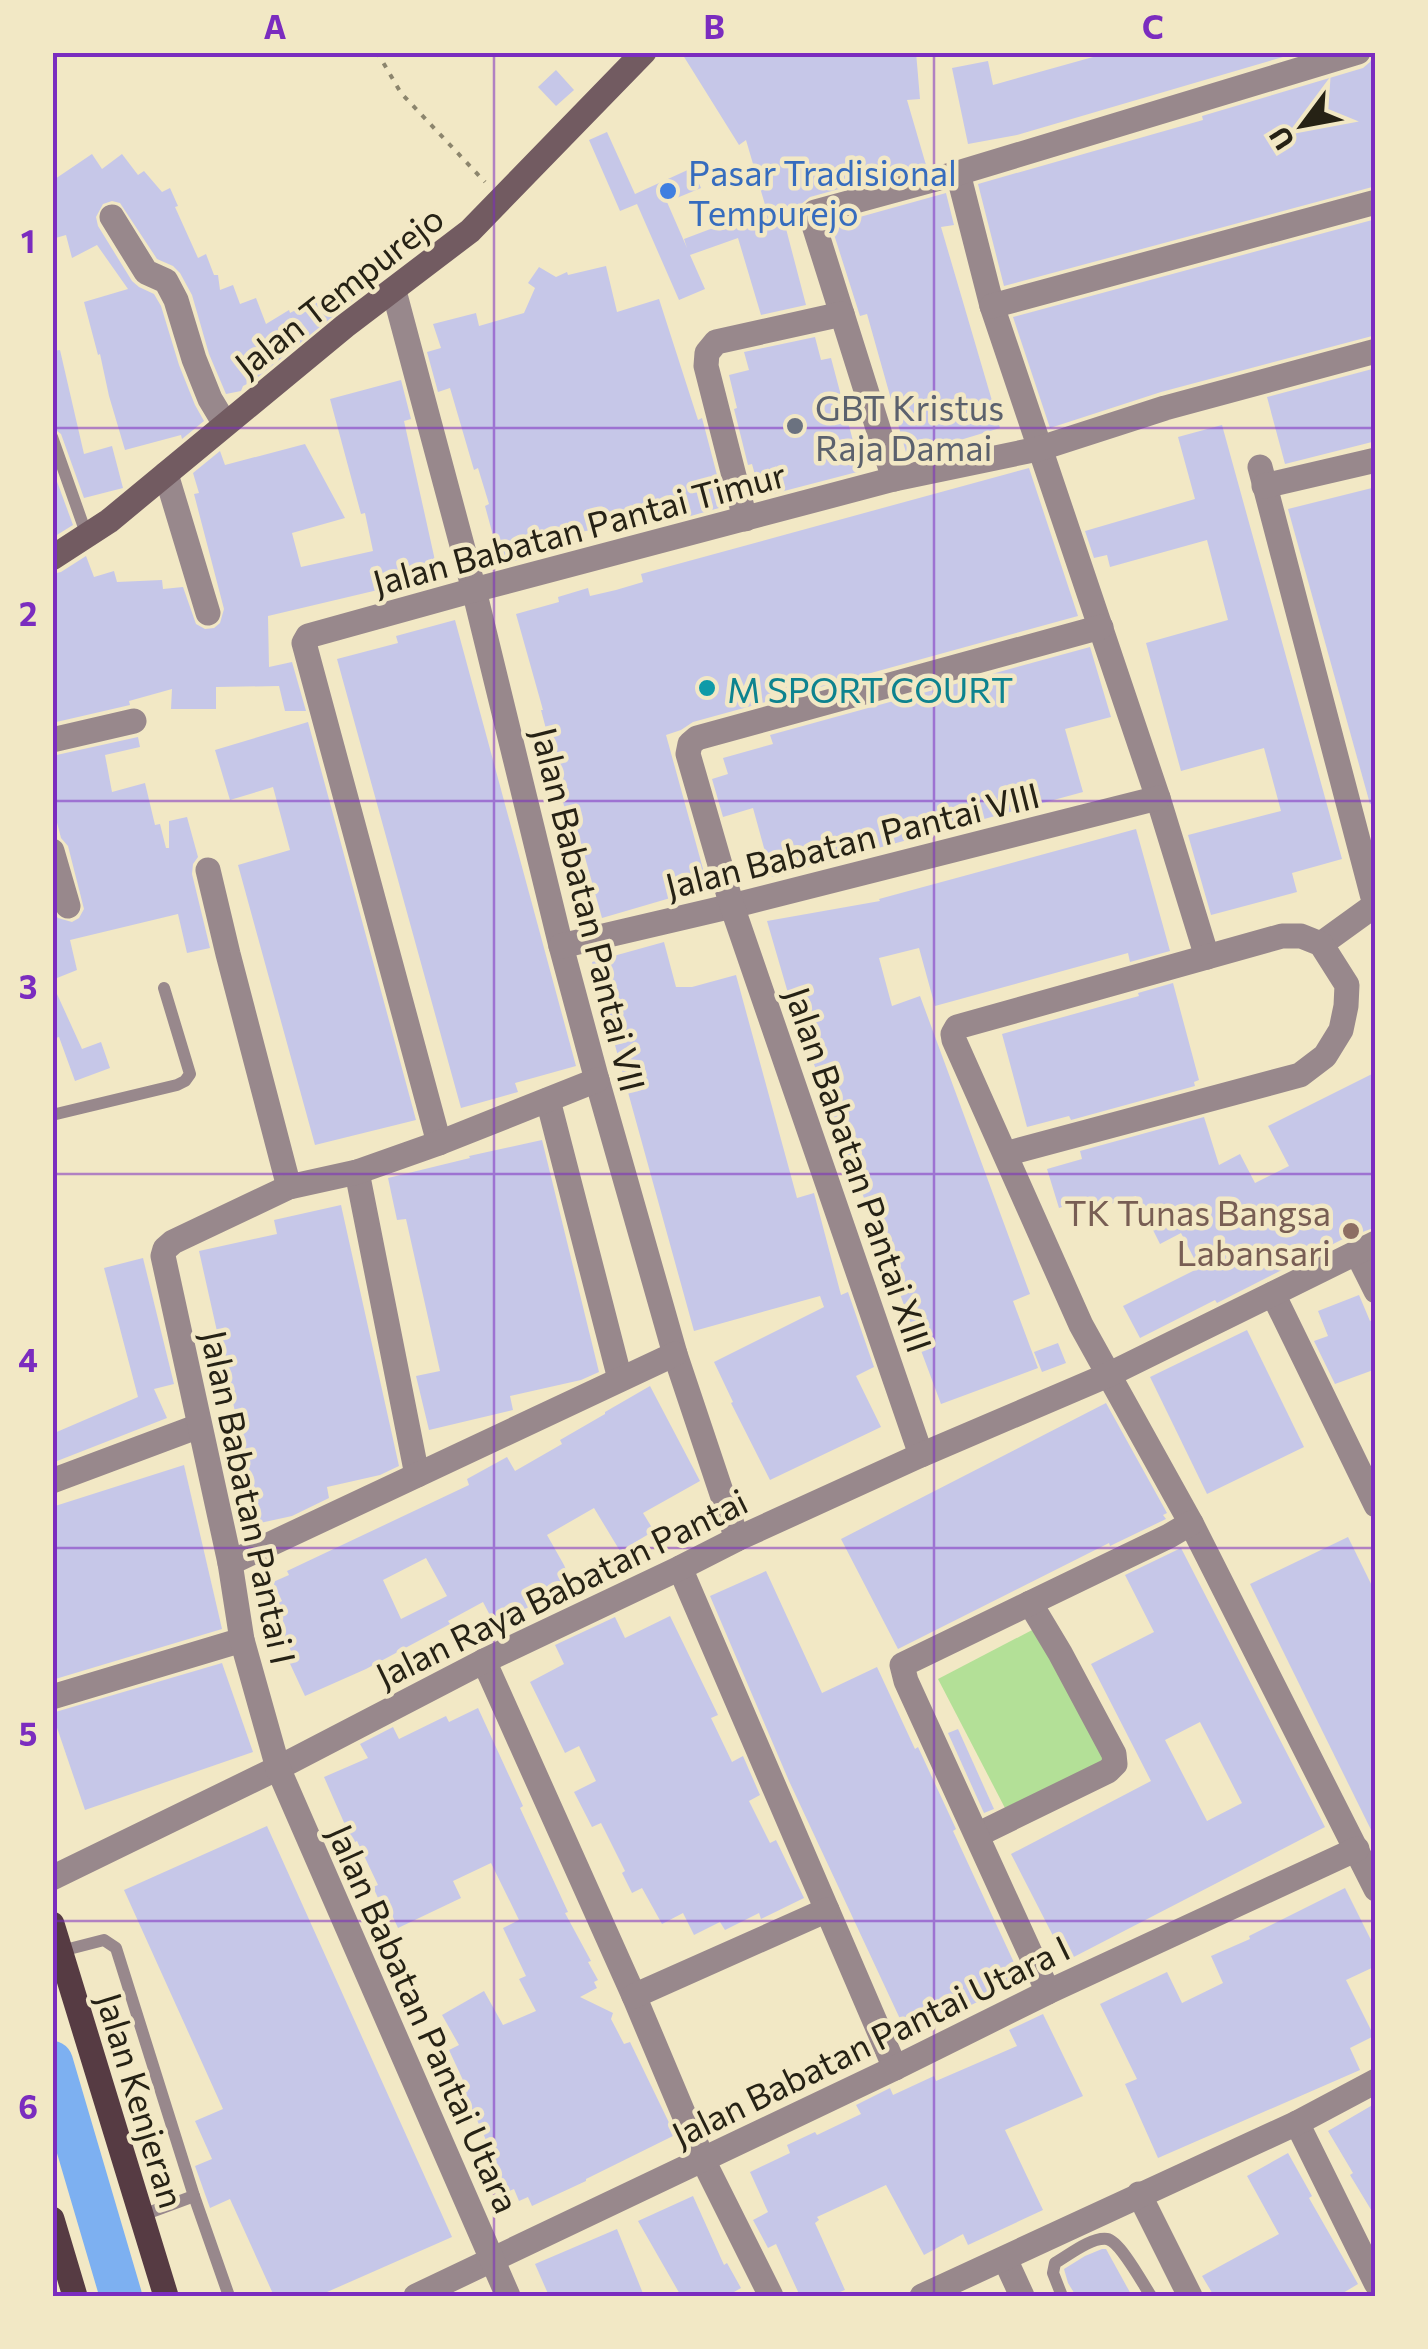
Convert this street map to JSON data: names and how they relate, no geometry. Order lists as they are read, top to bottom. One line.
{"streets":{"main road":["Jalan Tempurejo","Jalan Kenjeran"],"street":["Jalan Babatan Pantai Timur","Jalan Babatan Pantai VIII","Jalan Babatan Pantai VII","Jalan Babatan Pantai XIII","Jalan Babatan Pantai I","Jalan Raya Babatan Pantai","Jalan Babatan Pantai Utara","Jalan Babatan Pantai Utara I"]},"crossings":[["Jalan Tempurejo","Jalan Babatan Pantai VII"],["Jalan Babatan Pantai Timur","Jalan Babatan Pantai VII"],["Jalan Babatan Pantai VIII","Jalan Babatan Pantai VII"],["Jalan Babatan Pantai VIII","Jalan Babatan Pantai XIII"],["Jalan Babatan Pantai VII","Jalan Raya Babatan Pantai"],["Jalan Babatan Pantai XIII","Jalan Raya Babatan Pantai"],["Jalan Babatan Pantai I","Jalan Raya Babatan Pantai"],["Jalan Babatan Pantai I","Jalan Babatan Pantai Utara"],["Jalan Raya Babatan Pantai","Jalan Babatan Pantai Utara"],["Jalan Babatan Pantai Utara","Jalan Babatan Pantai Utara I"]],"places":["Pasar Tradisional Tempurejo","GBT Kristus Raja Damai","M SPORT COURT","TK Tunas Bangsa Labansari"],"north":"bottom left","grid":{"columns":["A","B","C"],"rows":["1","2","3","4","5","6"]}}
